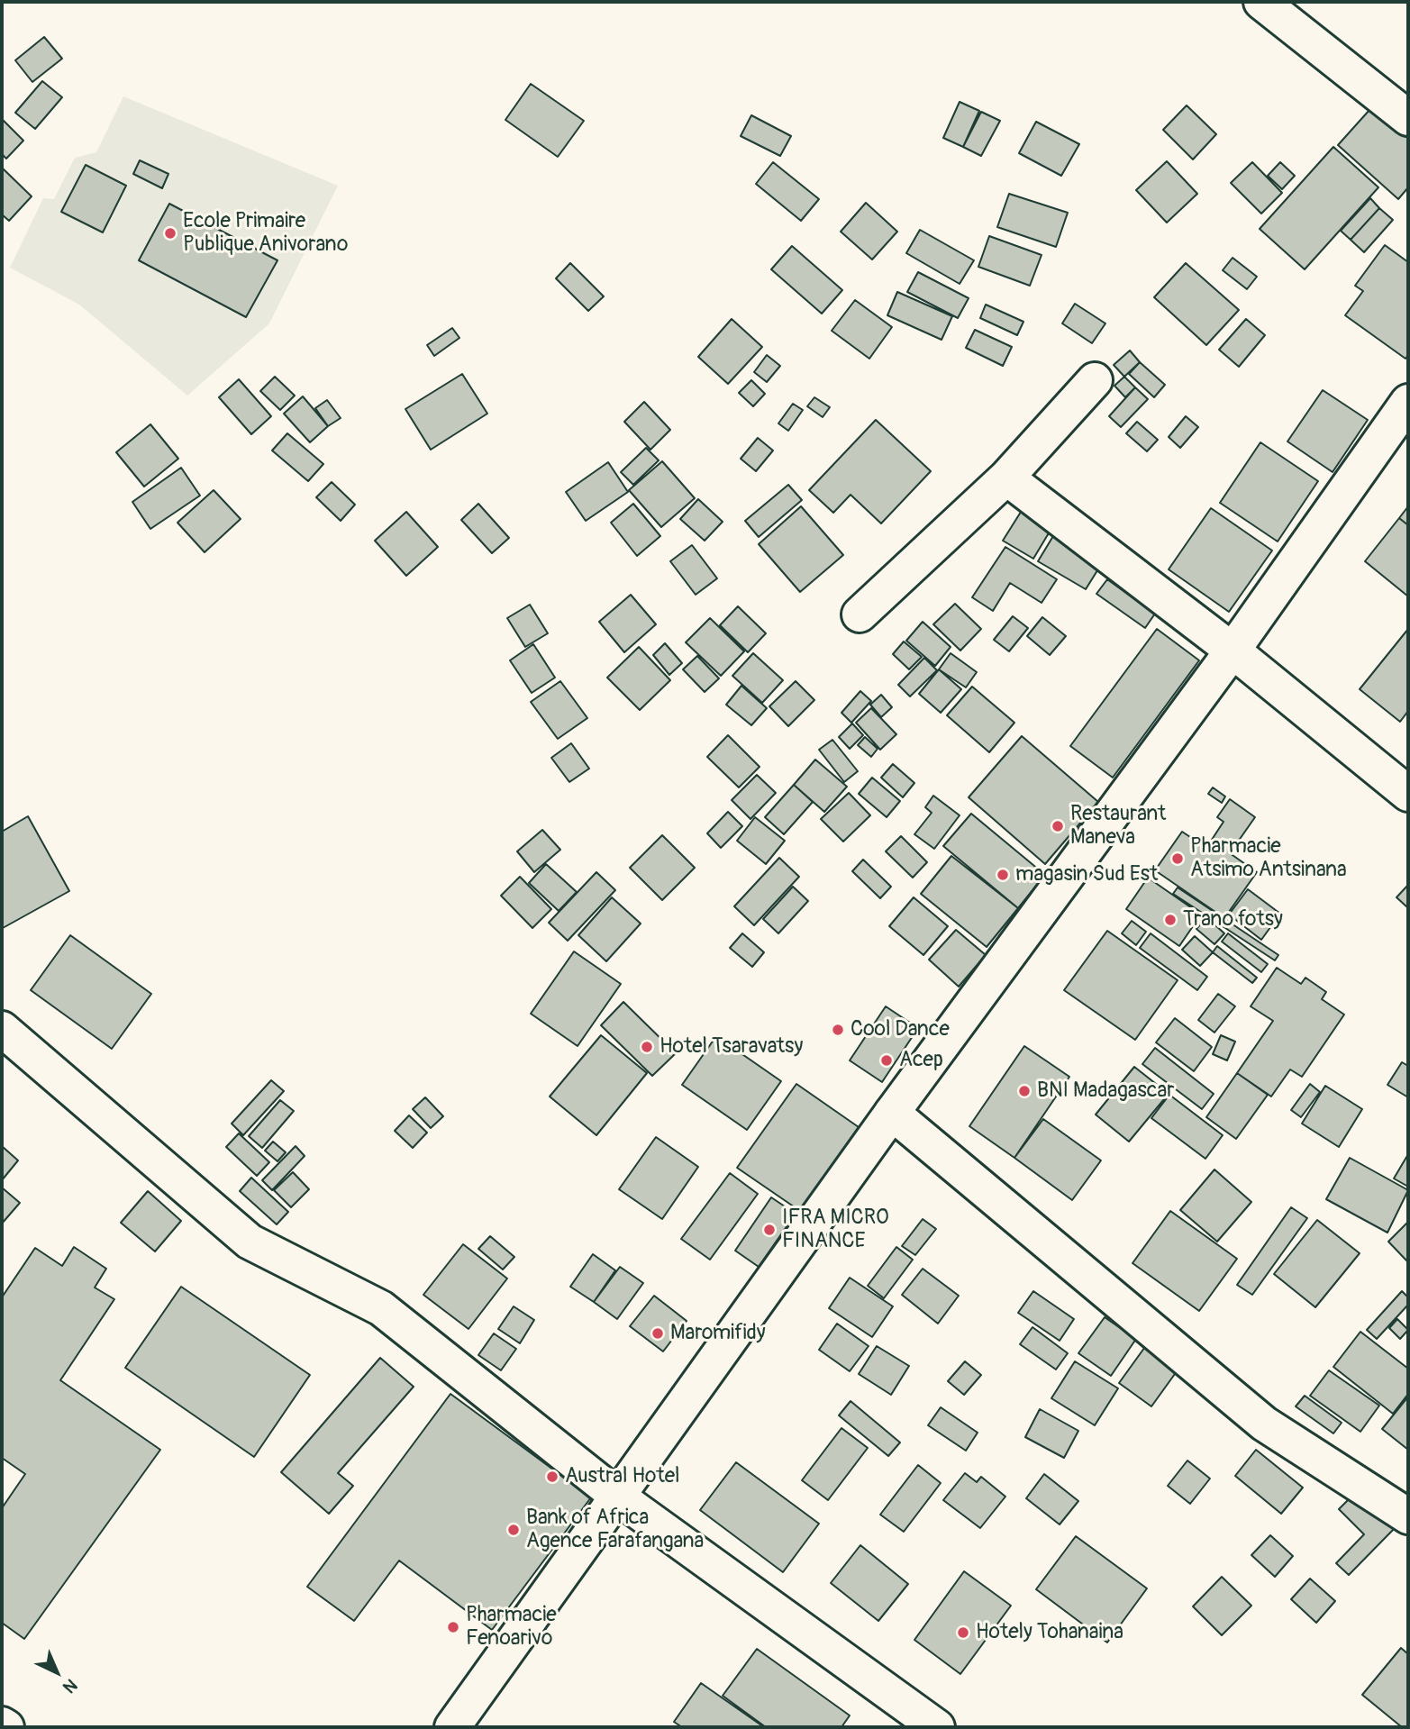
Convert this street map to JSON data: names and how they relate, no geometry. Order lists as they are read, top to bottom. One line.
{"places":["Ecole Primaire Publique Anivorano","Restaurant Maneva","Pharmacie Atsimo Antsinana","magasin Sud Est","Trano fotsy","Cool Dance","Hotel Tsaravatsy","Acep","BNI Madagascar","IFRA MICRO FINANCE","Maromifidy","Austral Hotel","Bank of Africa Agence Farafangana","Pharmacie Fenoarivo","Hotely Tohanaina"],"north":"bottom right"}
